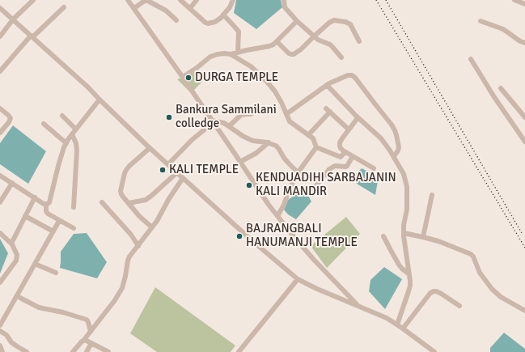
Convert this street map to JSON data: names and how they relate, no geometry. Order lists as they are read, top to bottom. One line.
{"places":["DURGA TEMPLE","Bankura Sammilani colledge","KALI TEMPLE","KENDUADIHI SARBAJANIN KALI MANDIR","BAJRANGBALI HANUMANJI TEMPLE"]}
